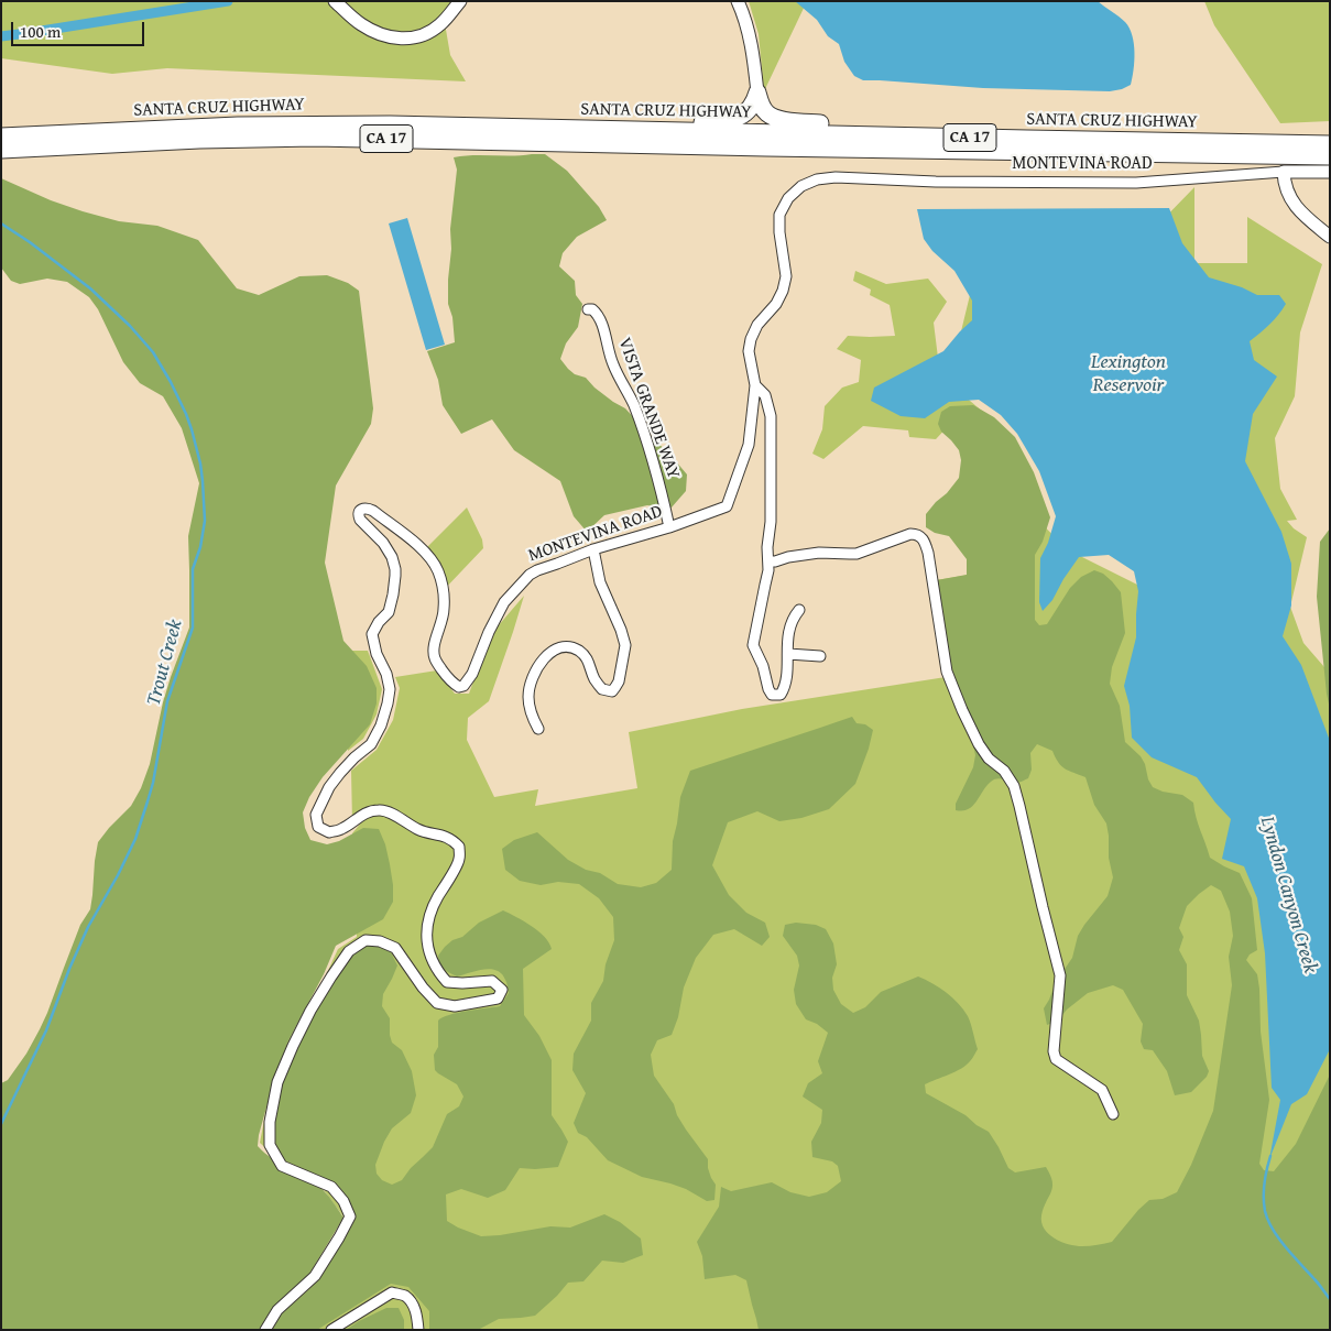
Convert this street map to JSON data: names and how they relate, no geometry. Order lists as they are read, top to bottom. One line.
{"streets":{"highway":["SANTA CRUZ HIGHWAY","CA 17"],"street":["MONTEVINA ROAD","VISTA GRANDE WAY"]},"crossings":[["MONTEVINA ROAD","VISTA GRANDE WAY"]],"water":["Lexington Reservoir","Trout Creek","Lyndon Canyon Creek"],"scale_bar":"100 m"}
